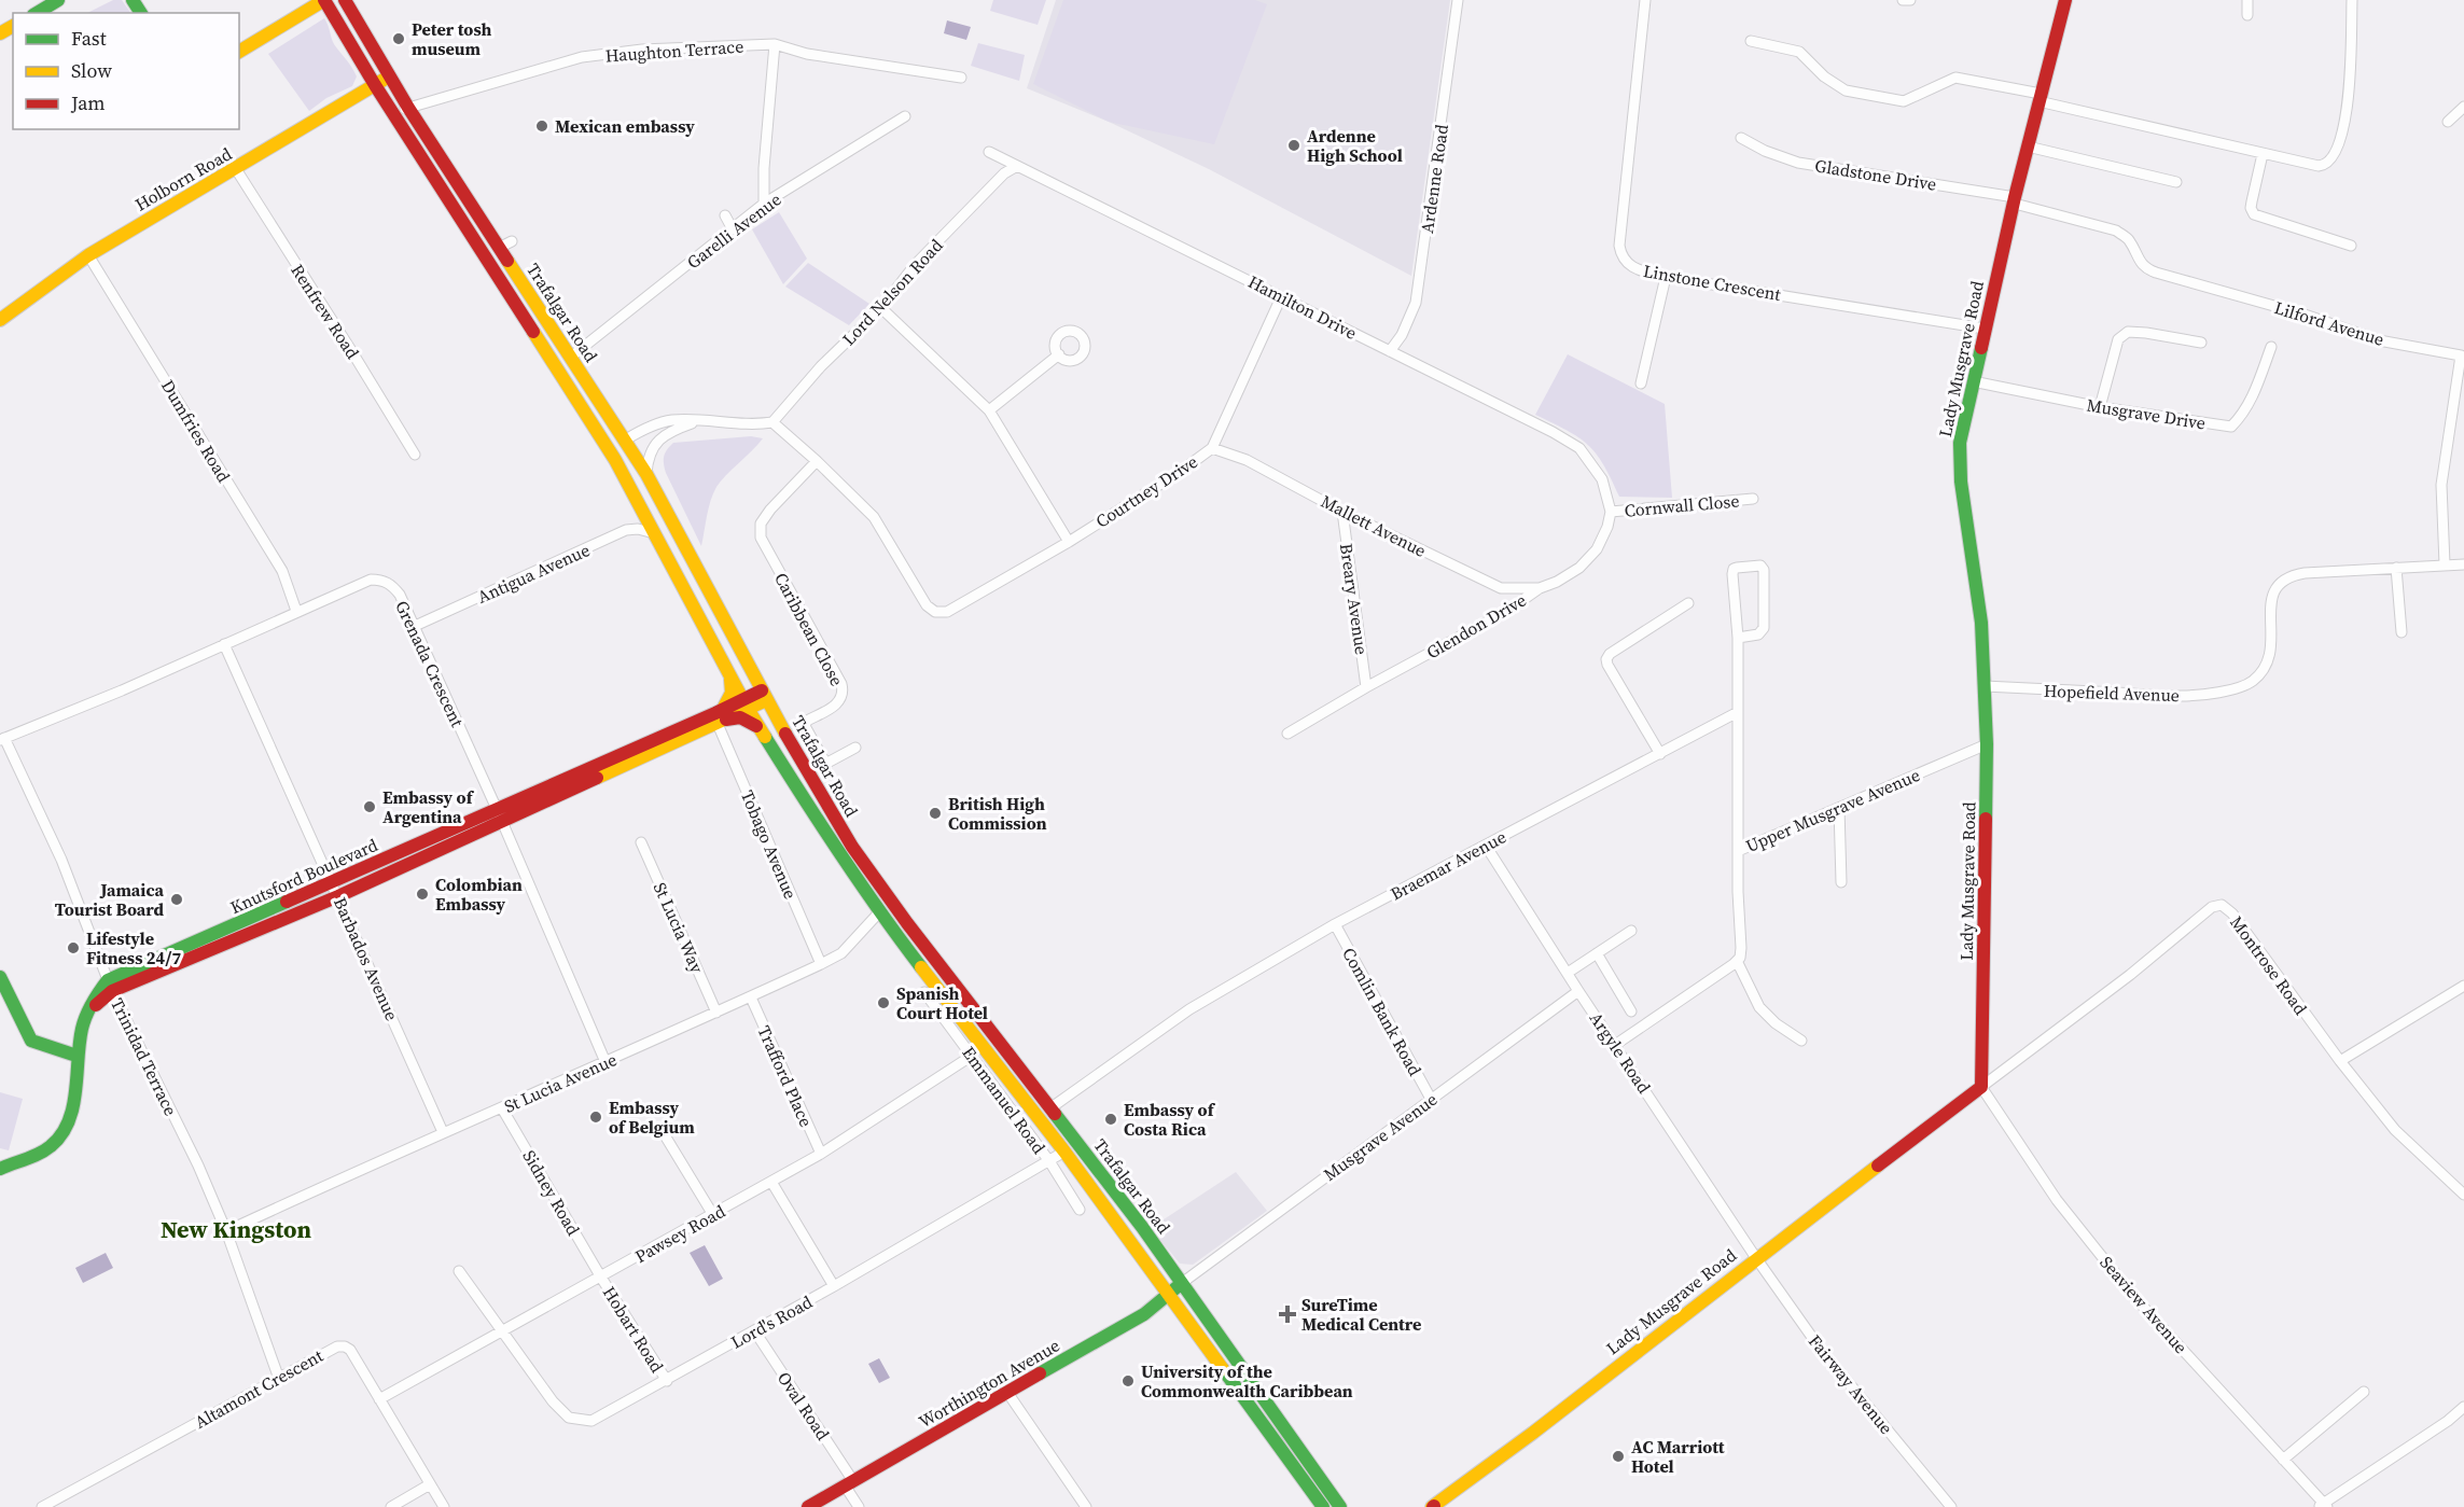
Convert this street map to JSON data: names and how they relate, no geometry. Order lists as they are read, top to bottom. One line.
{"streets":{"main road":["Holborn Road","Trafalgar Road","Lady Musgrave Road","Knutsford Boulevard","Worthington Avenue"],"street":["Haughton Terrace","Gladstone Drive","Ardenne Road","Garelli Avenue","Linstone Crescent","Lord Nelson Road","Hamilton Drive","Renfrew Road","Lilford Avenue","Musgrave Drive","Dumfries Road","Courtney Drive","Cornwall Close","Mallett Avenue","Antigua Avenue","Breary Avenue","Glendon Drive","Caribbean Close","Grenada Crescent","Hopefield Avenue","Upper Musgrave Avenue","Tobago Avenue","Braemar Avenue","St Lucia Way","Barbados Avenue","Montrose Road","Comlin Bank Road","Argyle Road","Trinidad Terrace","Trafford Place","St Lucia Avenue","Emmanuel Road","Musgrave Avenue","Sidney Road","Pawsey Road","Seaview Avenue","Lord's Road","Hobart Road","Fairway Avenue","Altamont Crescent","Oval Road"]},"crossings":[["Haughton Terrace","Trafalgar Road"],["Gladstone Drive","Lilford Avenue"],["Gladstone Drive","Lady Musgrave Road"],["Holborn Road","Renfrew Road"],["Holborn Road","Trafalgar Road"],["Holborn Road","Dumfries Road"],["Ardenne Road","Hamilton Drive"],["Garelli Avenue","Trafalgar Road"],["Linstone Crescent","Lady Musgrave Road"],["Lord Nelson Road","Hamilton Drive"],["Hamilton Drive","Courtney Drive"],["Hamilton Drive","Cornwall Close"],["Hamilton Drive","Glendon Drive"],["Trafalgar Road","Antigua Avenue"],["Trafalgar Road","Braemar Avenue"],["Trafalgar Road","Knutsford Boulevard"],["Trafalgar Road","St Lucia Avenue"],["Trafalgar Road","Musgrave Avenue"],["Trafalgar Road","Lord's Road"],["Trafalgar Road","Worthington Avenue"],["Lilford Avenue","Lady Musgrave Road"],["Lilford Avenue","Hopefield Avenue"],["Lady Musgrave Road","Musgrave Drive"],["Lady Musgrave Road","Hopefield Avenue"],["Lady Musgrave Road","Upper Musgrave Avenue"],["Lady Musgrave Road","Montrose Road"],["Lady Musgrave Road","Argyle Road"],["Lady Musgrave Road","Seaview Avenue"],["Lady Musgrave Road","Fairway Avenue"],["Dumfries Road","Grenada Crescent"],["Courtney Drive","Mallett Avenue"],["Courtney Drive","Caribbean Close"],["Cornwall Close","Glendon Drive"],["Mallett Avenue","Breary Avenue"],["Mallett Avenue","Glendon Drive"],["Antigua Avenue","Grenada Crescent"],["Breary Avenue","Glendon Drive"],["Grenada Crescent","Knutsford Boulevard"],["Grenada Crescent","Barbados Avenue"],["Grenada Crescent","Trinidad Terrace"],["Grenada Crescent","St Lucia Avenue"],["Tobago Avenue","Knutsford Boulevard"],["Tobago Avenue","St Lucia Avenue"],["Braemar Avenue","Comlin Bank Road"],["Braemar Avenue","Argyle Road"],["Knutsford Boulevard","Barbados Avenue"],["Knutsford Boulevard","Trinidad Terrace"],["St Lucia Way","St Lucia Avenue"],["Barbados Avenue","St Lucia Avenue"],["Montrose Road","Seaview Avenue"],["Comlin Bank Road","Musgrave Avenue"],["Argyle Road","Musgrave Avenue"],["Argyle Road","Fairway Avenue"],["Trinidad Terrace","St Lucia Avenue"],["Trinidad Terrace","Altamont Crescent"],["Trafford Place","St Lucia Avenue"],["Trafford Place","Pawsey Road"],["St Lucia Avenue","Sidney Road"],["Emmanuel Road","Pawsey Road"],["Emmanuel Road","Lord's Road"],["Musgrave Avenue","Worthington Avenue"],["Sidney Road","Pawsey Road"],["Sidney Road","Hobart Road"],["Pawsey Road","Lord's Road"],["Pawsey Road","Hobart Road"],["Pawsey Road","Altamont Crescent"],["Lord's Road","Hobart Road"],["Lord's Road","Oval Road"],["Worthington Avenue","Oval Road"]],"districts":["New Kingston"],"places":{"other":["Peter tosh museum","Mexican embassy","Ardenne High School","Embassy of Argentina","British High Commission","Colombian Embassy","Jamaica Tourist Board","Lifestyle Fitness 24/7","Spanish Court Hotel","Embassy of Belgium","Embassy of Costa Rica","University of the Commonwealth Caribbean","AC Marriott Hotel"],"health":["SureTime Medical Centre"]},"legend":["Fast","Slow","Jam"]}
